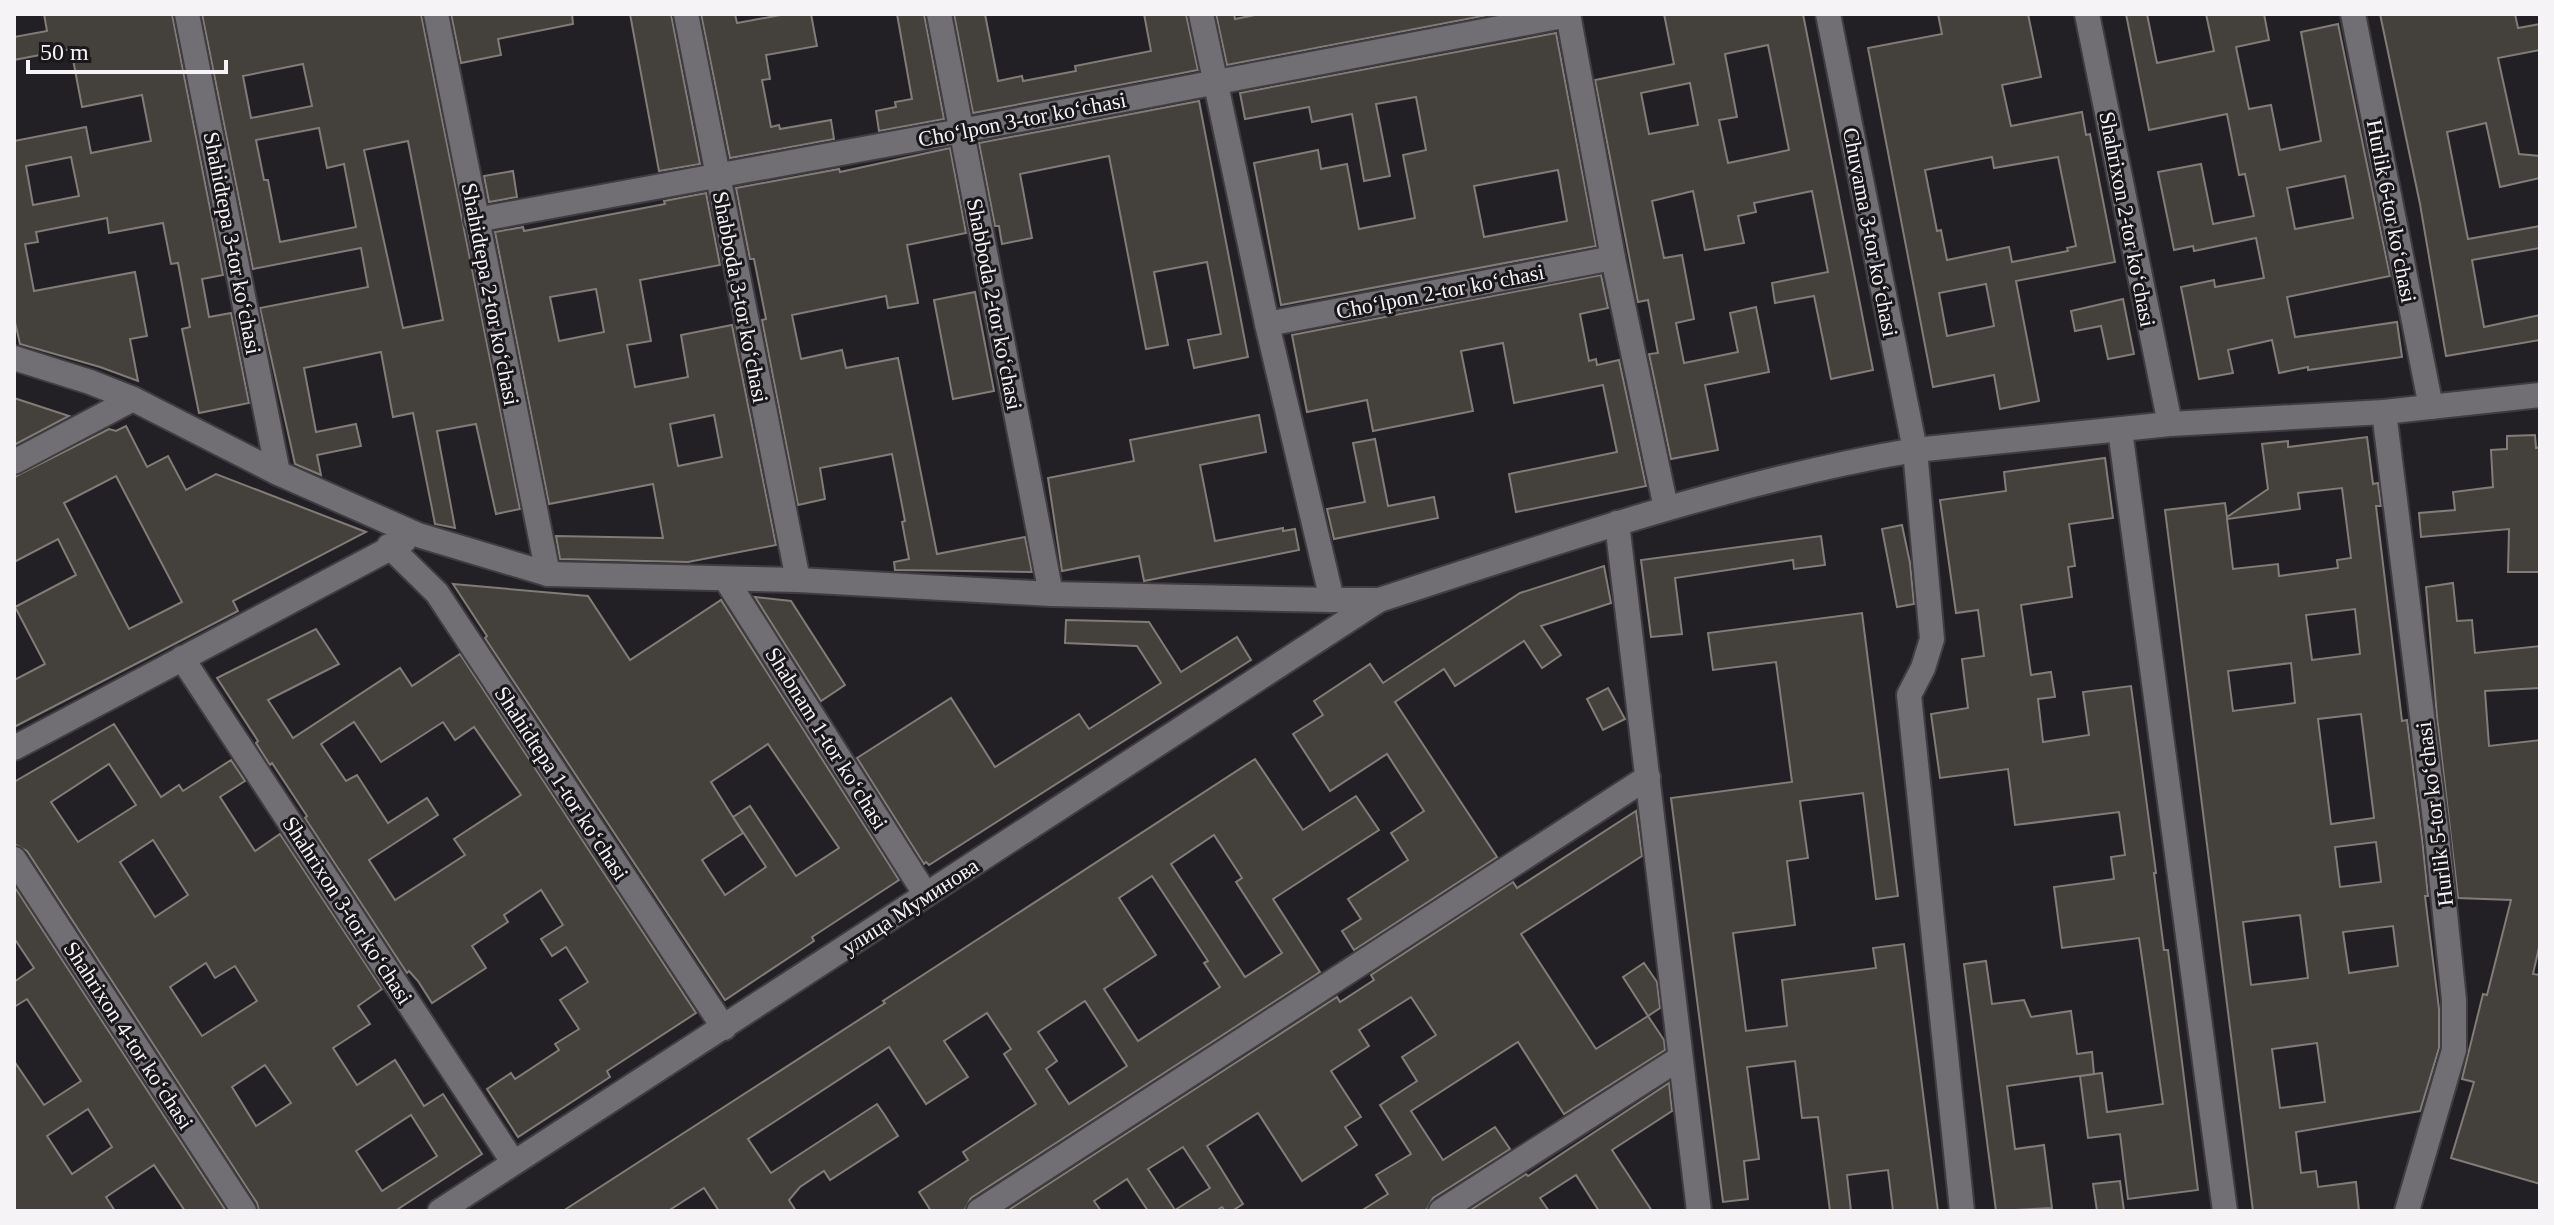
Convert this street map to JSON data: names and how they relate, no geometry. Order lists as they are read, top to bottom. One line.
{"streets":{"street":["Cho‘lpon 3-tor koʻchasi","Hurlik 6-tor koʻchasi","Shahrixon 2-tor koʻchasi","Chuvama 3-tor koʻchasi","Shahidtepa 3-tor koʻchasi","Cho‘lpon 2-tor koʻchasi","Shahidtepa 2-tor koʻchasi","Shabboda 3-tor koʻchasi","Shabboda 2-tor koʻchasi","Shabnam 1-tor koʻchasi","Shahidtepa 1-tor koʻchasi","Hurlik 5-tor koʻchasi","улица Муминова","Shahrixon 3-tor koʻchasi","Shahrixon 4-tor koʻchasi"]},"crossings":[["Cho‘lpon 3-tor koʻchasi","Shahidtepa 2-tor koʻchasi"],["Cho‘lpon 3-tor koʻchasi","Shabboda 3-tor koʻchasi"],["Cho‘lpon 3-tor koʻchasi","Shabboda 2-tor koʻchasi"],["Shabnam 1-tor koʻchasi","улица Муминова"],["Shahidtepa 1-tor koʻchasi","улица Муминова"],["улица Муминова","Shahrixon 3-tor koʻchasi"]],"scale_bar":"50 m"}
